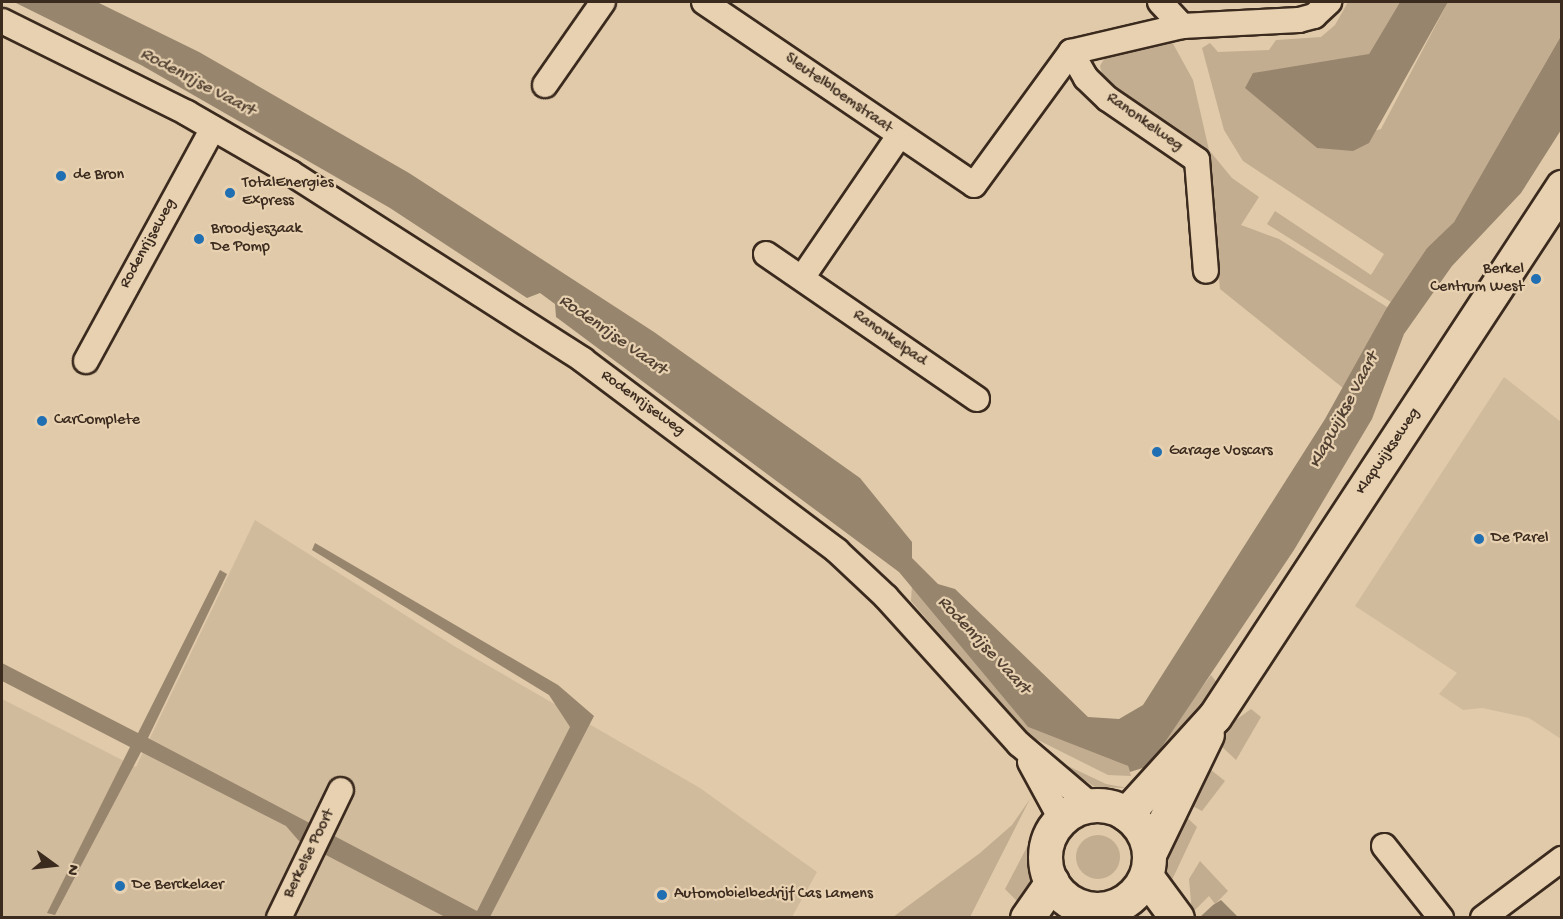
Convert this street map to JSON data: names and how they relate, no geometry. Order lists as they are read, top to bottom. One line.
{"streets":{"main road":["Klapwijkseweg"],"street":["Sleutelbloemstraat","Ranonkelweg","Rodenrijseweg","Ranonkelpad","Berkelse Poort"]},"crossings":[["Sleutelbloemstraat","Ranonkelweg"],["Rodenrijseweg","Klapwijkseweg"]],"water":["Rodenrijse Vaart","Klapwijkse Vaart"],"places":["de Bron","TotalEnergies Express","Broodjeszaak De Pomp","Berkel Centrum West","CarComplete","Garage Voscars","De Parel","De Berckelaer","Automobielbedrijf Cas Lamens"],"north":"right"}
